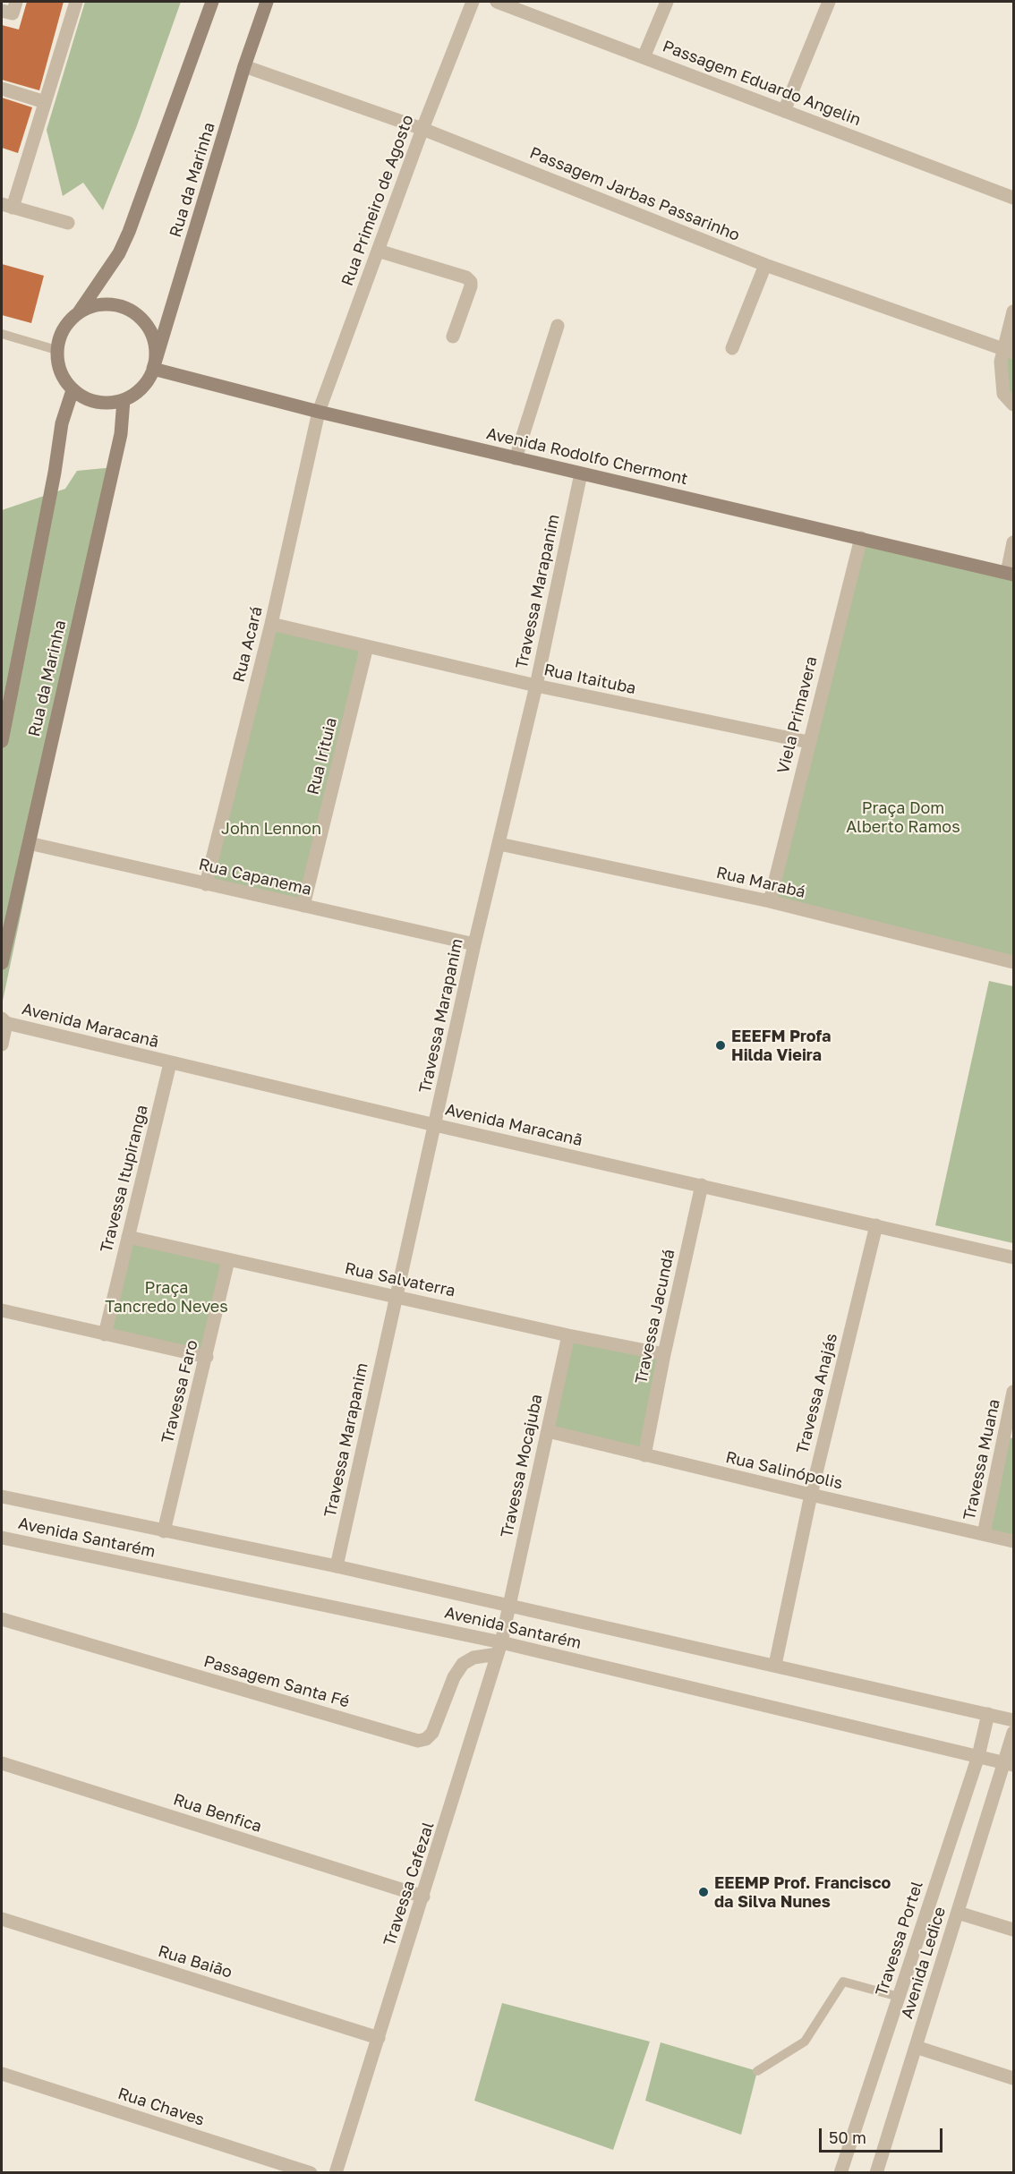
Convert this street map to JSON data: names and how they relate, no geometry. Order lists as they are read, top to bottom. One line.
{"streets":{"main road":["Rua da Marinha","Avenida Rodolfo Chermont"],"street":["Passagem Eduardo Angelin","Passagem Jarbas Passarinho","Rua Primeiro de Agosto","Travessa Marapanim","Rua Acará","Rua Itaituba","Viela Primavera","Rua Irituia","Rua Capanema","Rua Marabá","Avenida Maracanã","Travessa Itupiranga","Rua Salvaterra","Travessa Jacundá","Travessa Faro","Travessa Anajás","Travessa Muana","Travessa Mocajuba","Rua Salinópolis","Avenida Santarém","Passagem Santa Fé","Rua Benfica","Travessa Cafezal","Travessa Portel","Rua Baião","Avenida Ledice","Rua Chaves"]},"crossings":[["Rua da Marinha","Passagem Jarbas Passarinho"],["Rua da Marinha","Avenida Rodolfo Chermont"],["Rua da Marinha","Rua Capanema"],["Passagem Jarbas Passarinho","Rua Primeiro de Agosto"],["Rua Primeiro de Agosto","Avenida Rodolfo Chermont"],["Rua Primeiro de Agosto","Rua Acará"],["Avenida Rodolfo Chermont","Travessa Marapanim"],["Avenida Rodolfo Chermont","Rua Acará"],["Avenida Rodolfo Chermont","Viela Primavera"],["Travessa Marapanim","Rua Itaituba"],["Travessa Marapanim","Rua Capanema"],["Travessa Marapanim","Rua Marabá"],["Travessa Marapanim","Avenida Maracanã"],["Travessa Marapanim","Rua Salvaterra"],["Travessa Marapanim","Avenida Santarém"],["Rua Acará","Rua Itaituba"],["Rua Acará","Rua Capanema"],["Rua Itaituba","Viela Primavera"],["Rua Itaituba","Rua Irituia"],["Viela Primavera","Rua Marabá"],["Rua Irituia","Rua Capanema"],["Avenida Maracanã","Travessa Itupiranga"],["Avenida Maracanã","Travessa Jacundá"],["Avenida Maracanã","Travessa Anajás"],["Travessa Itupiranga","Rua Salvaterra"],["Rua Salvaterra","Travessa Jacundá"],["Rua Salvaterra","Travessa Faro"],["Rua Salvaterra","Travessa Mocajuba"],["Travessa Jacundá","Rua Salinópolis"],["Travessa Faro","Avenida Santarém"],["Travessa Anajás","Rua Salinópolis"],["Travessa Anajás","Avenida Santarém"],["Travessa Muana","Rua Salinópolis"],["Travessa Mocajuba","Rua Salinópolis"],["Travessa Mocajuba","Avenida Santarém"],["Travessa Mocajuba","Travessa Cafezal"],["Avenida Santarém","Passagem Santa Fé"],["Avenida Santarém","Travessa Cafezal"],["Avenida Santarém","Travessa Portel"],["Avenida Santarém","Avenida Ledice"],["Passagem Santa Fé","Travessa Cafezal"],["Rua Benfica","Travessa Cafezal"],["Travessa Cafezal","Rua Baião"]],"parks":["Praça Dom Alberto Ramos","John Lennon","Praça Tancredo Neves"],"places":["EEEFM Profª Hilda Vieira","EEEMP Prof. Francisco da Silva Nunes"],"scale_bar":"50 m"}
